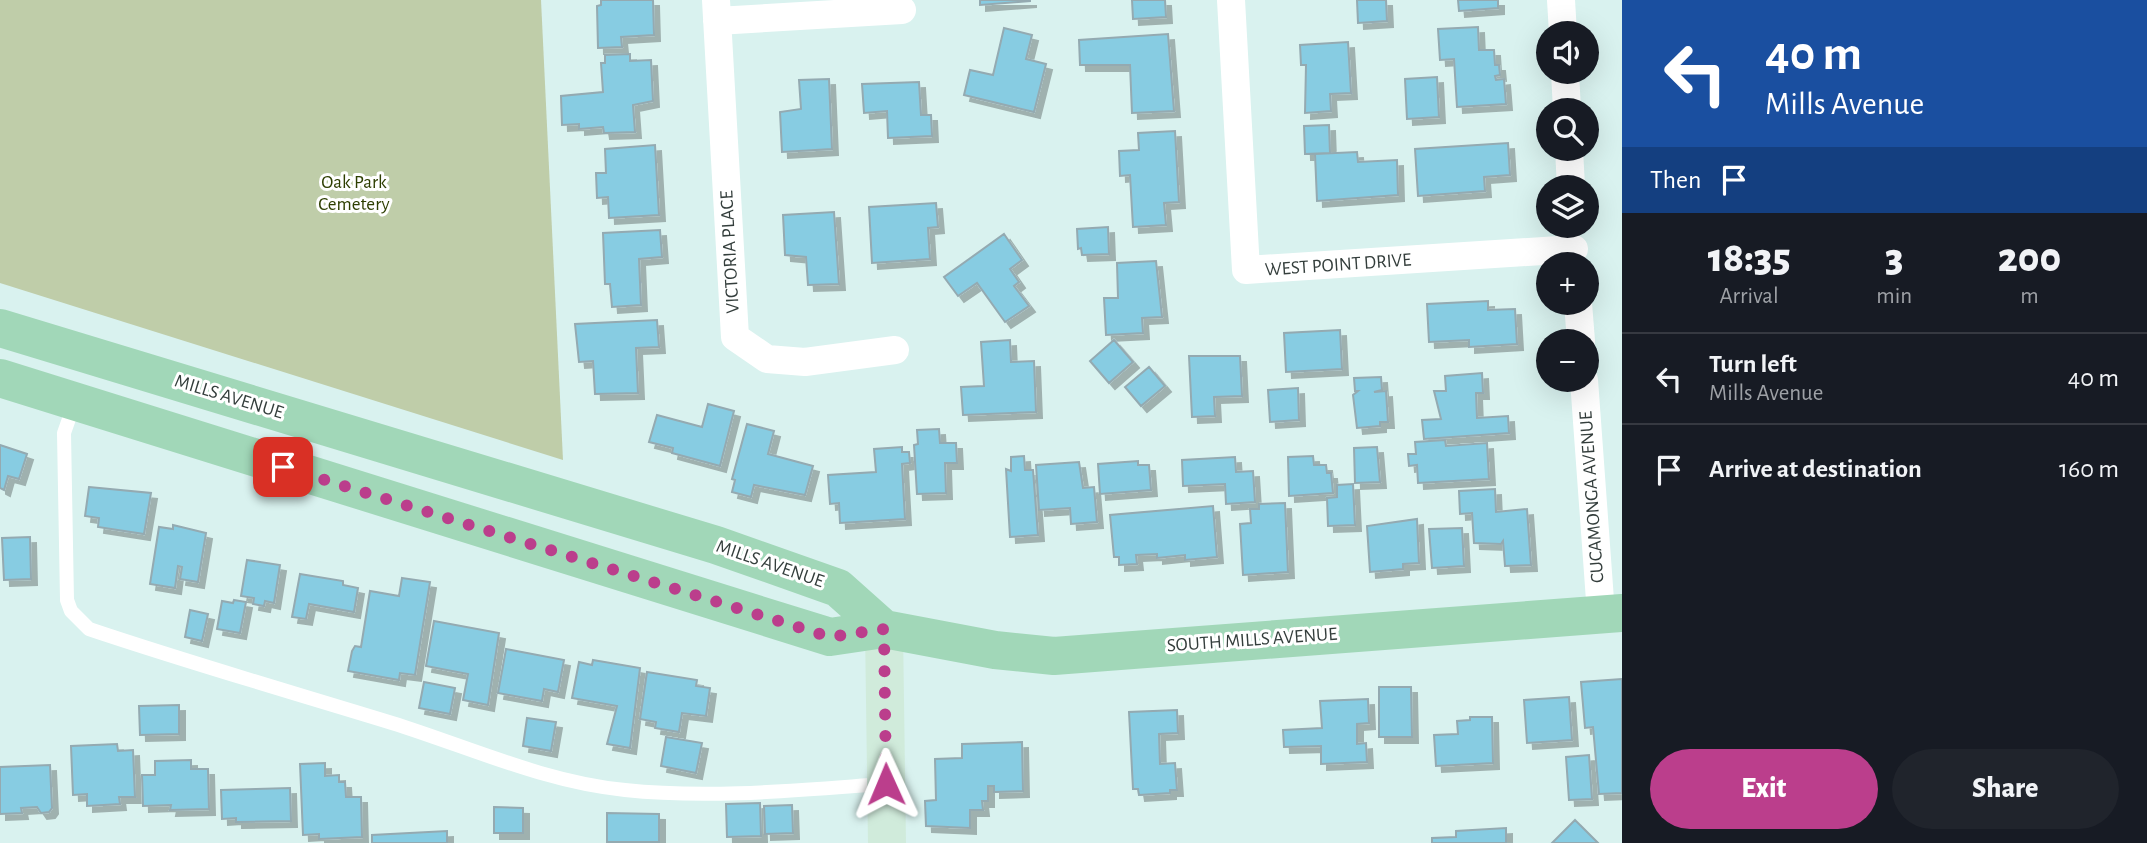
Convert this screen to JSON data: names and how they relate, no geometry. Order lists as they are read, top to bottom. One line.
{"streets":{"main road":["MILLS AVENUE","SOUTH MILLS AVENUE"],"street":["VICTORIA PLACE","WEST POINT DRIVE","CUCAMONGA AVENUE"]},"crossings":[["MILLS AVENUE","SOUTH MILLS AVENUE"],["CUCAMONGA AVENUE","SOUTH MILLS AVENUE"]],"parks":["Oak Park Cemetery"],"page":{"turn":["40 m","Mills Avenue"],"map_buttons":["+","−"],"then":"Then","eta":["18:35","Arrival","3","min","200","m"],"list":[{"name":"Turn left","note":"Mills Avenue","value":"40 m"},{"name":"Arrive at destination","value":"160 m"}],"buttons":["Exit","Share"]}}
